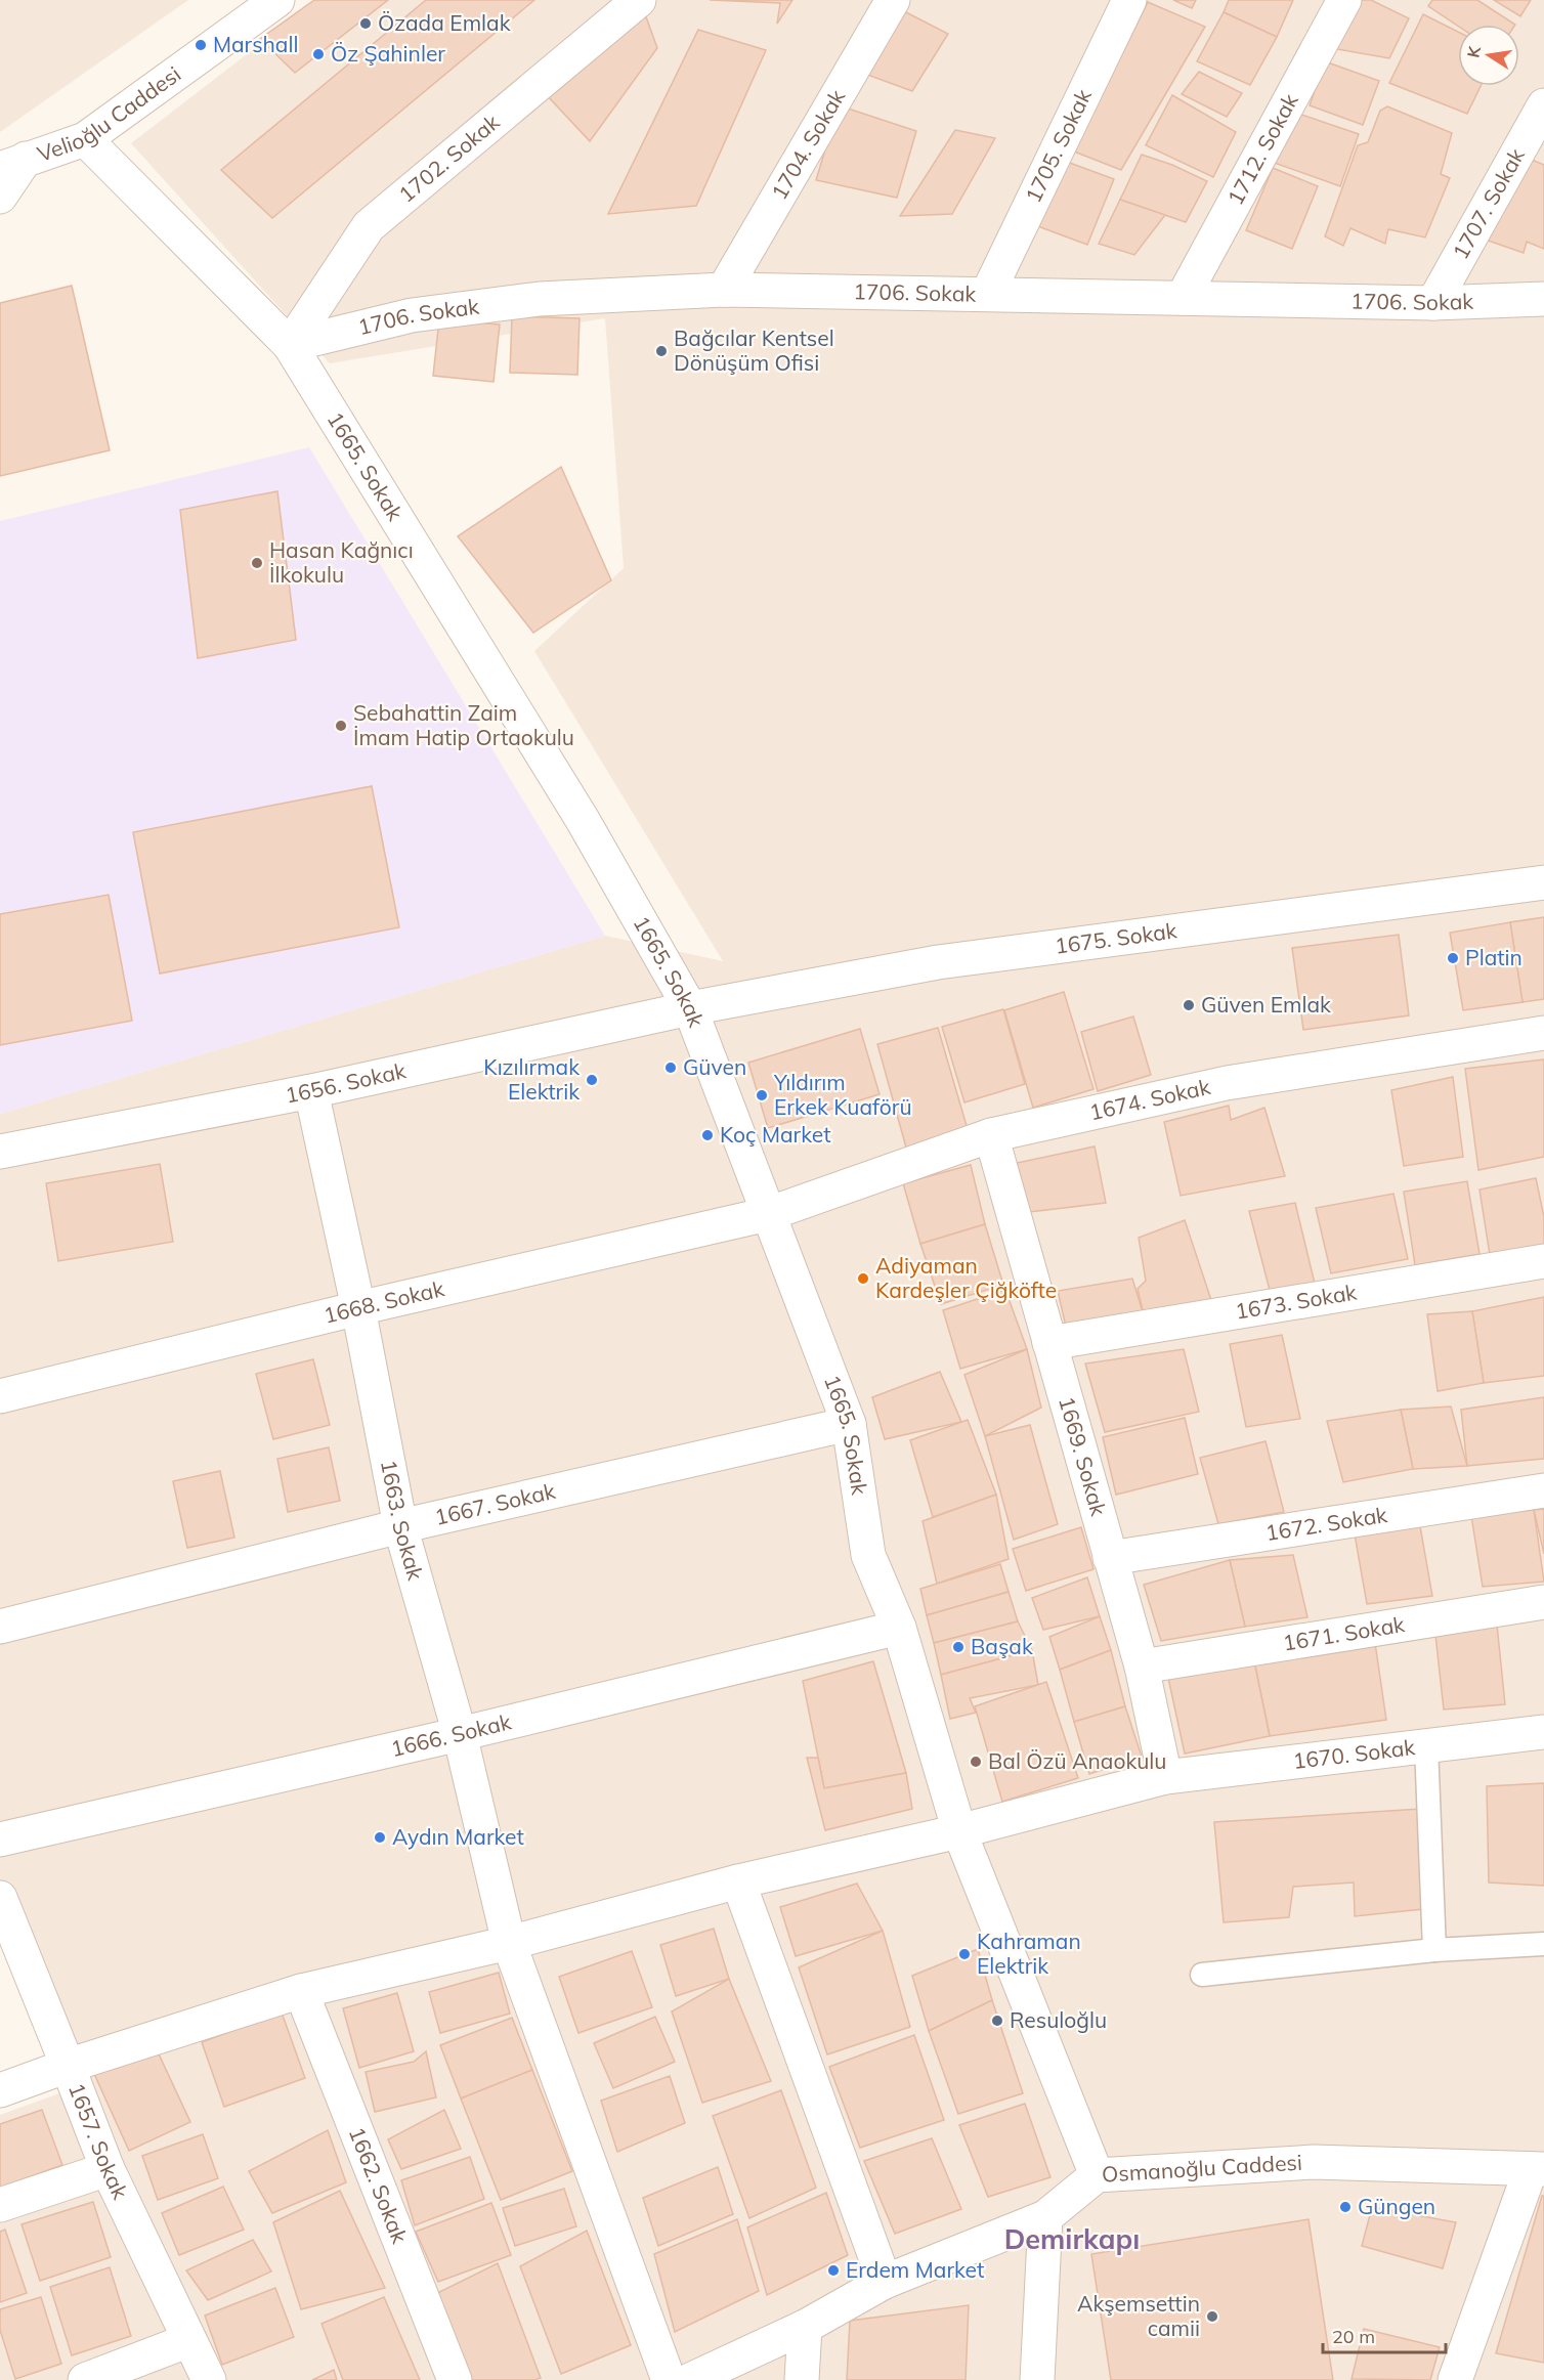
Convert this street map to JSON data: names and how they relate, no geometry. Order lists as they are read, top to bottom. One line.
{"streets":{"street":["Velioğlu Caddesi","1704. Sokak","1705. Sokak","1712. Sokak","1702. Sokak","1707. Sokak","1706. Sokak","1665. Sokak","1675. Sokak","1656. Sokak","1674. Sokak","1673. Sokak","1668. Sokak","1669. Sokak","1667. Sokak","1663. Sokak","1672. Sokak","1671. Sokak","1666. Sokak","1670. Sokak","1657. Sokak","Osmanoğlu Caddesi","1662. Sokak"]},"crossings":[["Velioğlu Caddesi","1665. Sokak"],["1704. Sokak","1706. Sokak"],["1705. Sokak","1706. Sokak"],["1712. Sokak","1706. Sokak"],["1702. Sokak","1706. Sokak"],["1702. Sokak","1665. Sokak"],["1707. Sokak","1706. Sokak"],["1706. Sokak","1665. Sokak"],["1665. Sokak","1675. Sokak"],["1665. Sokak","1656. Sokak"],["1665. Sokak","1674. Sokak"],["1665. Sokak","1668. Sokak"],["1665. Sokak","1667. Sokak"],["1665. Sokak","1666. Sokak"],["1665. Sokak","1670. Sokak"],["1665. Sokak","Osmanoğlu Caddesi"],["1675. Sokak","1656. Sokak"],["1656. Sokak","1663. Sokak"],["1674. Sokak","1668. Sokak"],["1674. Sokak","1669. Sokak"],["1673. Sokak","1669. Sokak"],["1668. Sokak","1663. Sokak"],["1669. Sokak","1672. Sokak"],["1669. Sokak","1671. Sokak"],["1669. Sokak","1670. Sokak"],["1667. Sokak","1663. Sokak"],["1663. Sokak","1666. Sokak"],["1663. Sokak","1670. Sokak"],["1670. Sokak","1657. Sokak"],["1670. Sokak","1662. Sokak"]],"districts":["Demirkapı"],"places":["Özada Emlak","Marshall","Öz Şahinler","Bağcılar Kentsel Dönüşüm Ofisi","Hasan Kağnıcı İlkokulu","Sebahattin Zaim İmam Hatip Ortaokulu","Platin","Güven Emlak","Güven","Kızılırmak Elektrik","Yıldırım Erkek Kuaförü","Koç Market","Adiyaman Kardeşler Çiğköfte","Başak","Bal Özü Anaokulu","Aydın Market","Kahraman Elektrik","Resuloğlu","Güngen","Erdem Market","Akşemsettin camii"],"scale_bar":"20 m","north":"left"}
